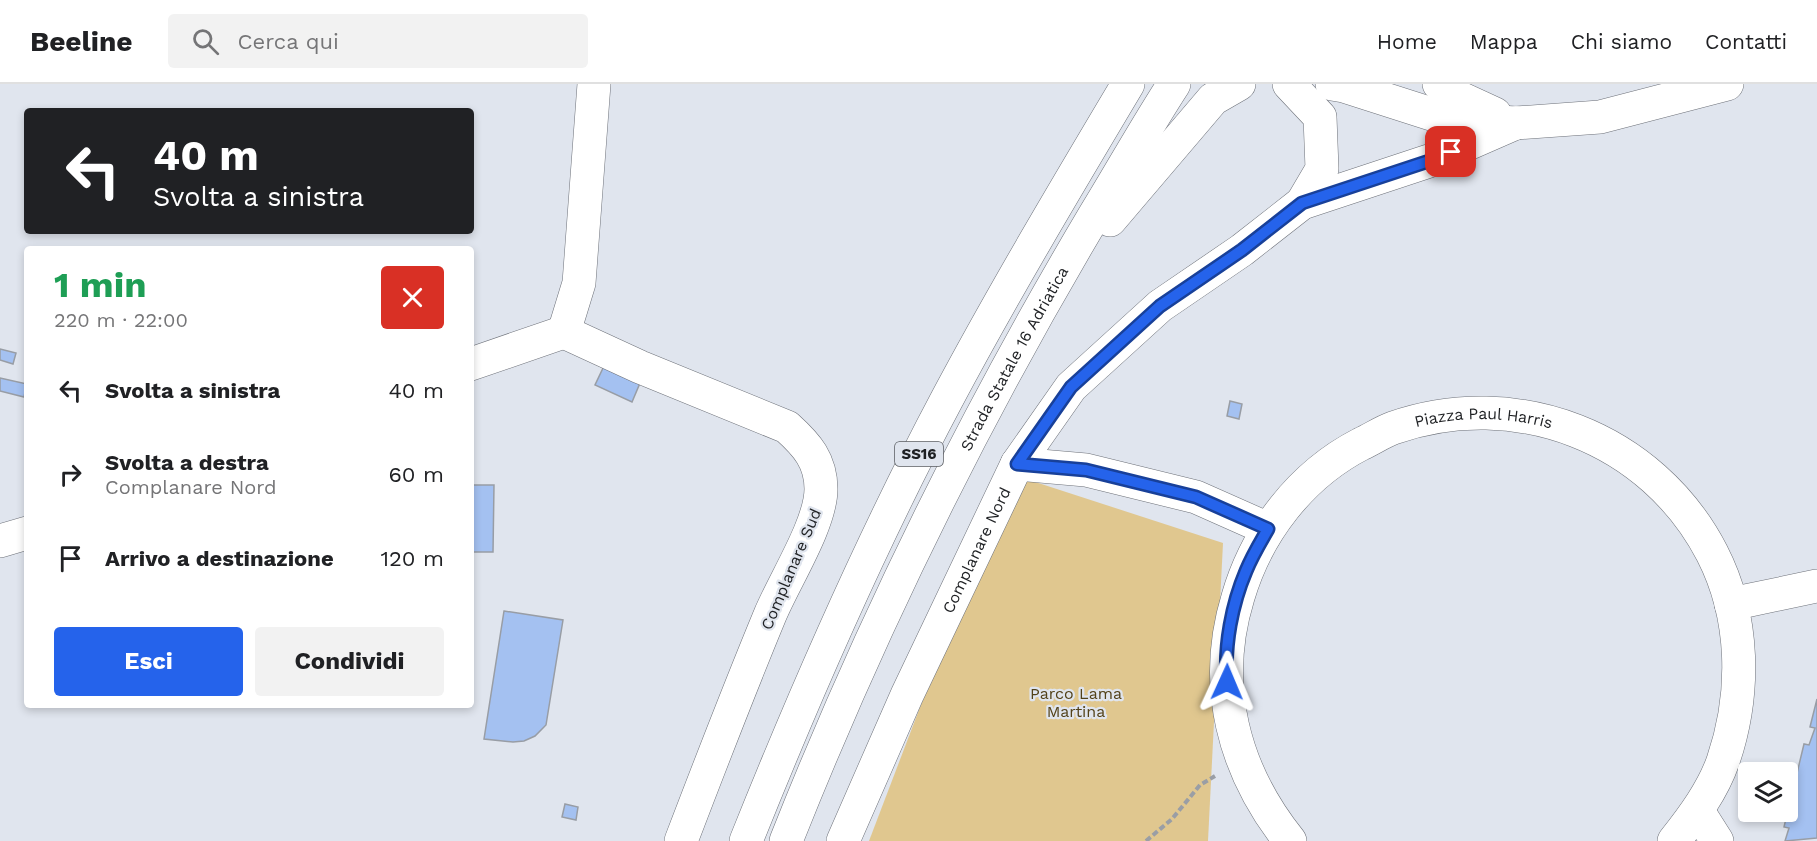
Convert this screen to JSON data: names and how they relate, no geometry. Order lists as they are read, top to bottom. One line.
{"streets":{"main road":["Strada Statale 16 Adriatica","Piazza Paul Harris","SS16","Complanare Nord","Complanare Sud"]},"parks":["Parco Lama Martina"],"page":{"header":"Beeline","search":"Cerca qui","nav":["Home","Mappa","Chi siamo","Contatti"],"turn":["40 m","Svolta a sinistra"],"heading":["1 min","220 m · 22:00"],"list":[{"name":"Svolta a sinistra","value":"40 m"},{"name":"Svolta a destra","note":"Complanare Nord","value":"60 m"},{"name":"Arrivo a destinazione","value":"120 m"}],"buttons":["Esci","Condividi"]}}
